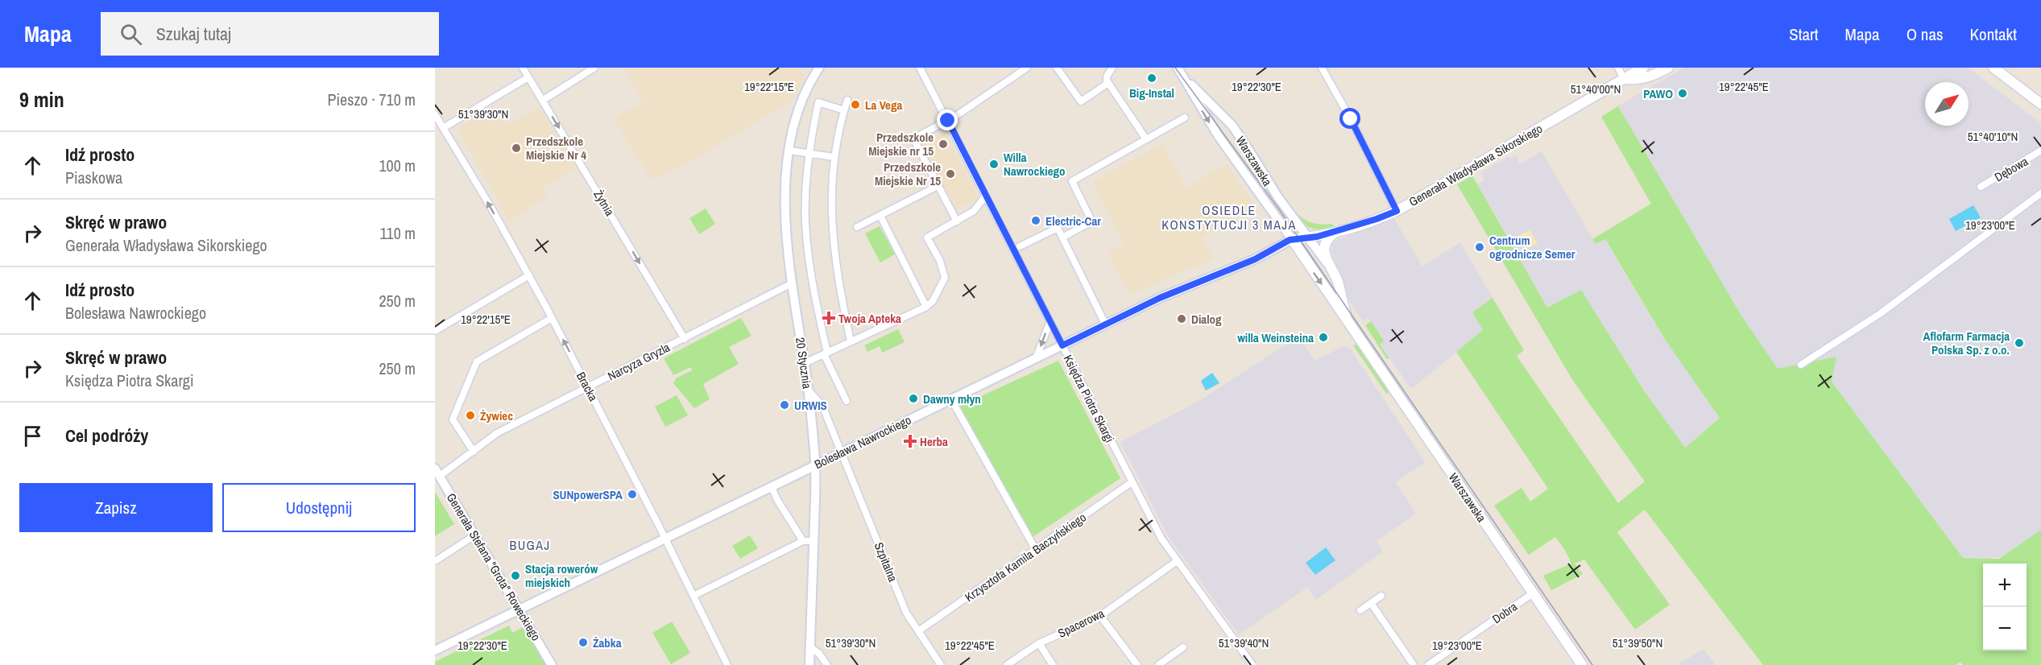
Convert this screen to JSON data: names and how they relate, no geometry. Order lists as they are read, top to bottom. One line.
{"streets":{"main road":["Warszawska","Generała Władysława Sikorskiego"],"street":["Dębowa","Żytnia","Narcyza Gryzla","20 Stycznia","Bracka","Księdza Piotra Skargi","Bolesława Nawrockiego","Krzysztofa Kamila Baczyńskiego","Szpitalna","Generała Stefana \"Grota\" Roweckiego","Dobra","Spacerowa"]},"crossings":[["Warszawska","Generała Władysława Sikorskiego"],["Warszawska","Bolesława Nawrockiego"],["Warszawska","Dobra"],["Generała Władysława Sikorskiego","Bolesława Nawrockiego"],["Żytnia","Narcyza Gryzla"],["Narcyza Gryzla","20 Stycznia"],["Narcyza Gryzla","Bracka"],["Narcyza Gryzla","Generała Stefana \"Grota\" Roweckiego"],["20 Stycznia","Bolesława Nawrockiego"],["20 Stycznia","Szpitalna"],["Bracka","Bolesława Nawrockiego"],["Księdza Piotra Skargi","Bolesława Nawrockiego"],["Księdza Piotra Skargi","Krzysztofa Kamila Baczyńskiego"],["Księdza Piotra Skargi","Spacerowa"],["Bolesława Nawrockiego","Szpitalna"],["Bolesława Nawrockiego","Generała Stefana \"Grota\" Roweckiego"],["Krzysztofa Kamila Baczyńskiego","Szpitalna"]],"one_way":["Żytnia","Bracka"],"districts":["OSIEDLE KONSTYTUCJI 3 MAJA","BUGAJ"],"places":{"other":["Big-Instal","PAWO","La Vega","Przedszkole Miejskie nr 15","Przedszkole Miejskie Nr 4","Willa Nawrockiego","Przedszkole Miejskie Nr 15","Electric-Car","Centrum ogrodnicze Semer","Dialog","willa Weinsteina","Aflofarm Farmacja Polska Sp. z o.o.","Dawny młyn","URWIS","Żywiec","SUNpowerSPA","Stacja rowerów miejskich","Żabka"],"health":["Twoja Apteka","Herba"]},"north":"top right","page":{"header":"Mapa","search":"Szukaj tutaj","nav":["Start","Mapa","O nas","Kontakt"],"heading":["9 min","Pieszo · 710 m"],"list":[["Idź prosto","Piaskowa","100 m"],["Skręć w prawo","Generała Władysława Sikorskiego","110 m"],["Idź prosto","Bolesława Nawrockiego","250 m"],["Skręć w prawo","Księdza Piotra Skargi","250 m"],"Cel podróży"],"buttons":["Zapisz","Udostępnij"],"map_buttons":["+","−"]},"coordinates":["19°22'45\"E","19°22'15\"E","19°22'30\"E","51°40'00\"N","51°39'30\"N","51°40'10\"N","19°23'00\"E","51°39'40\"N","51°39'50\"N"]}
